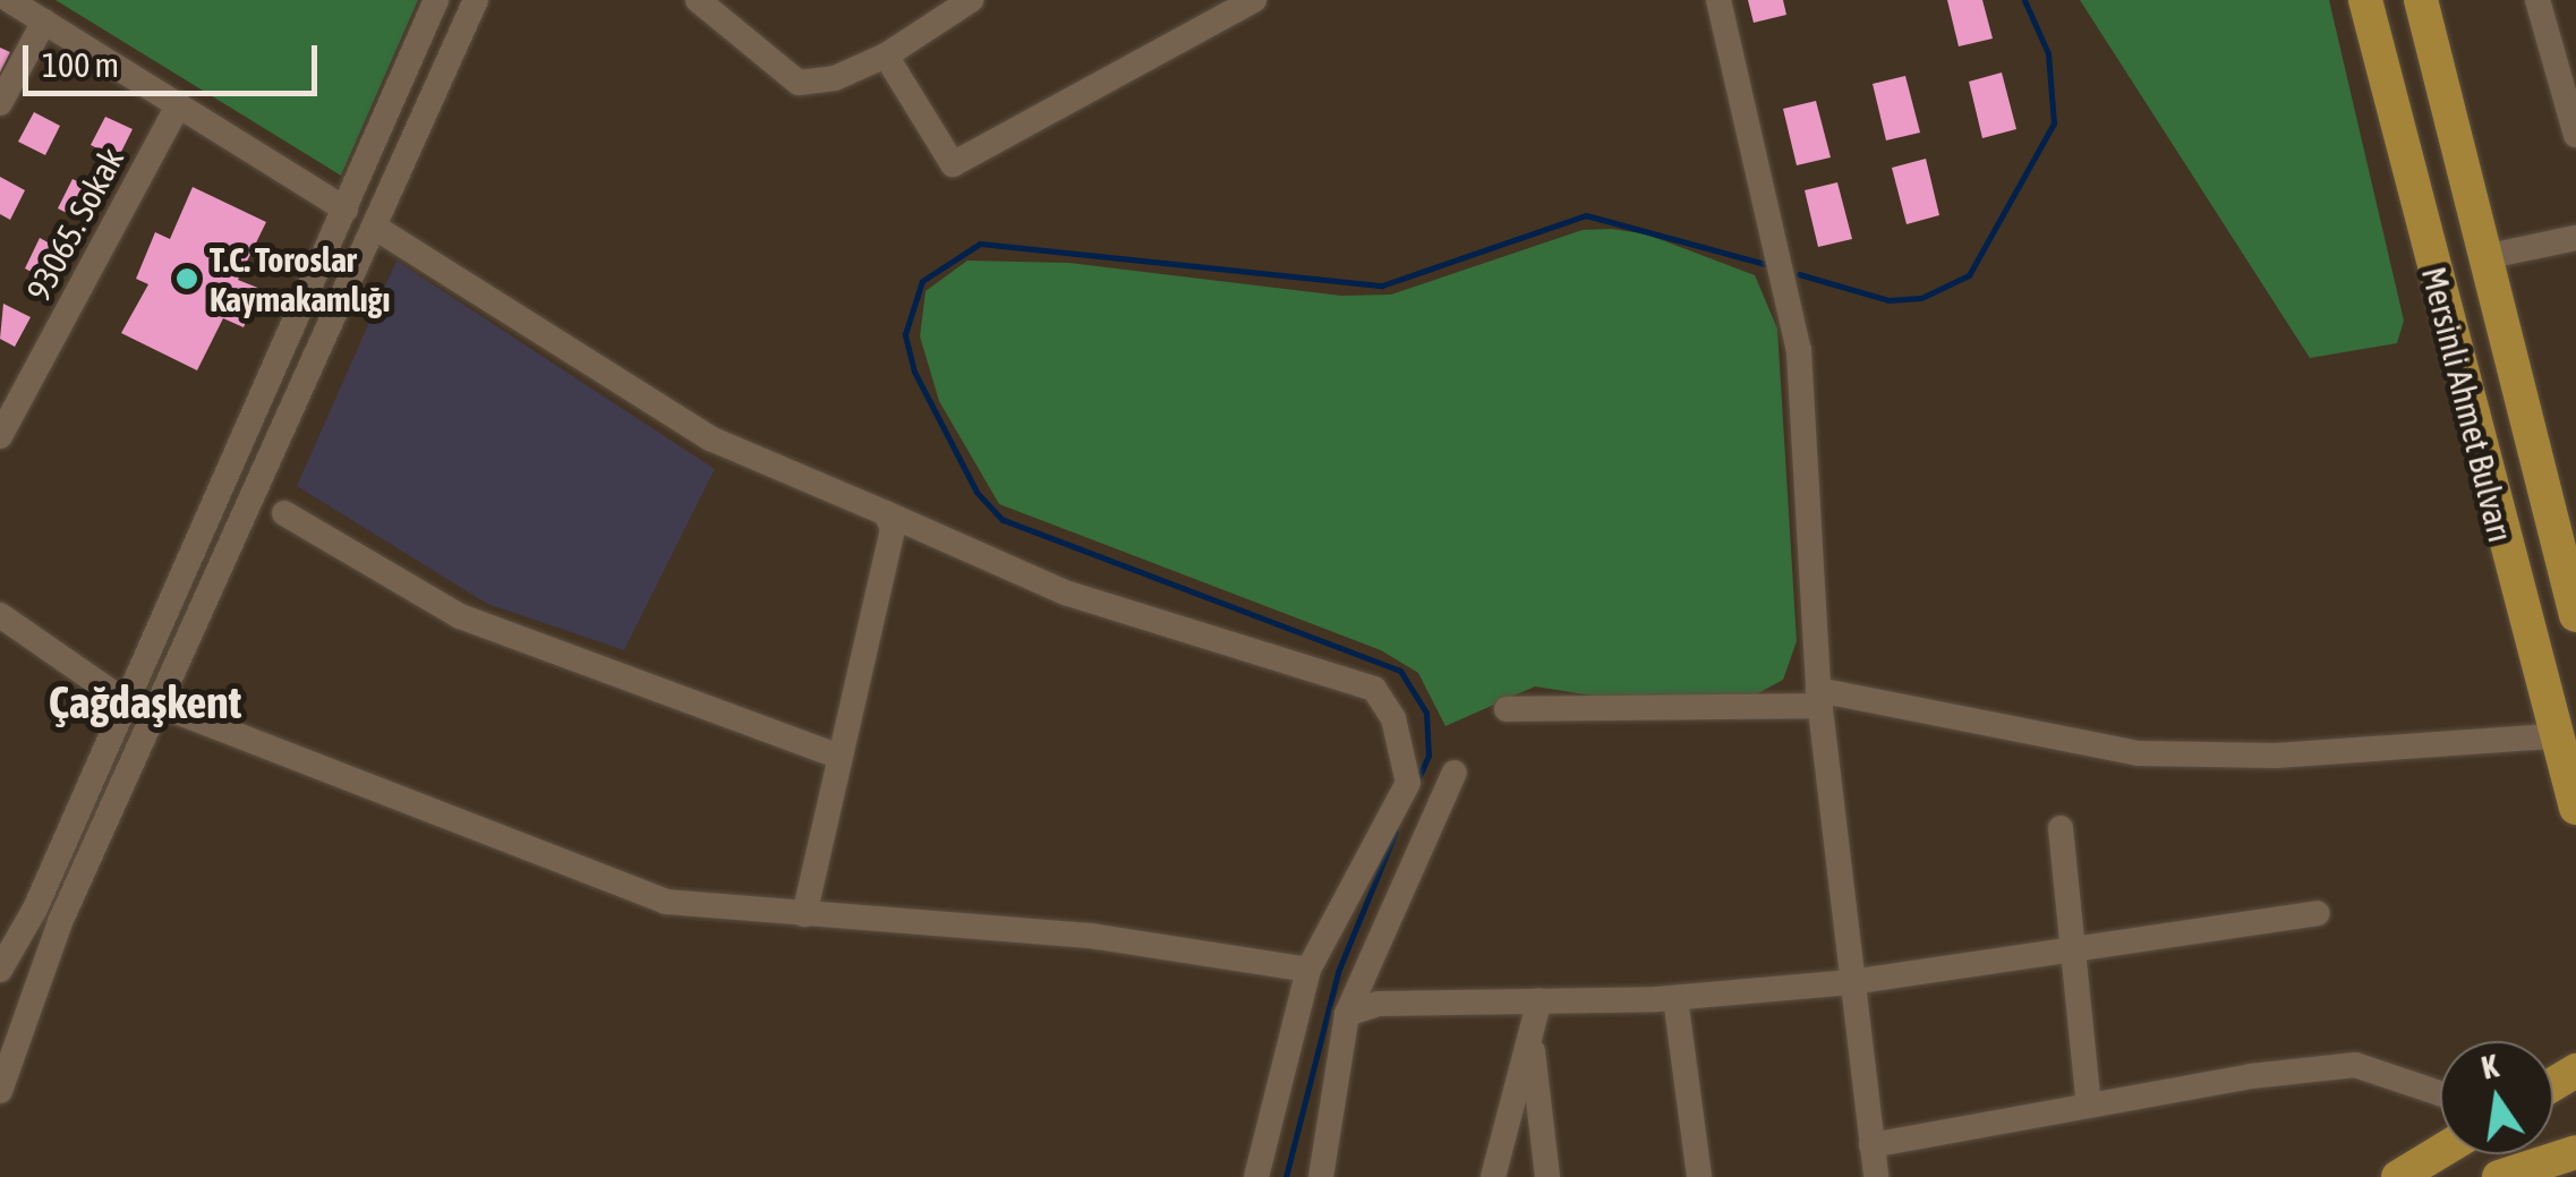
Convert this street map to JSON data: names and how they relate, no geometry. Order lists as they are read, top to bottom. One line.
{"streets":{"main road":["Mersinli Ahmet Bulvarı"],"street":["93065. Sokak"]},"districts":["Çağdaşkent"],"places":["T.C. Toroslar Kaymakamlığı"],"scale_bar":"100 m","north":"top"}
